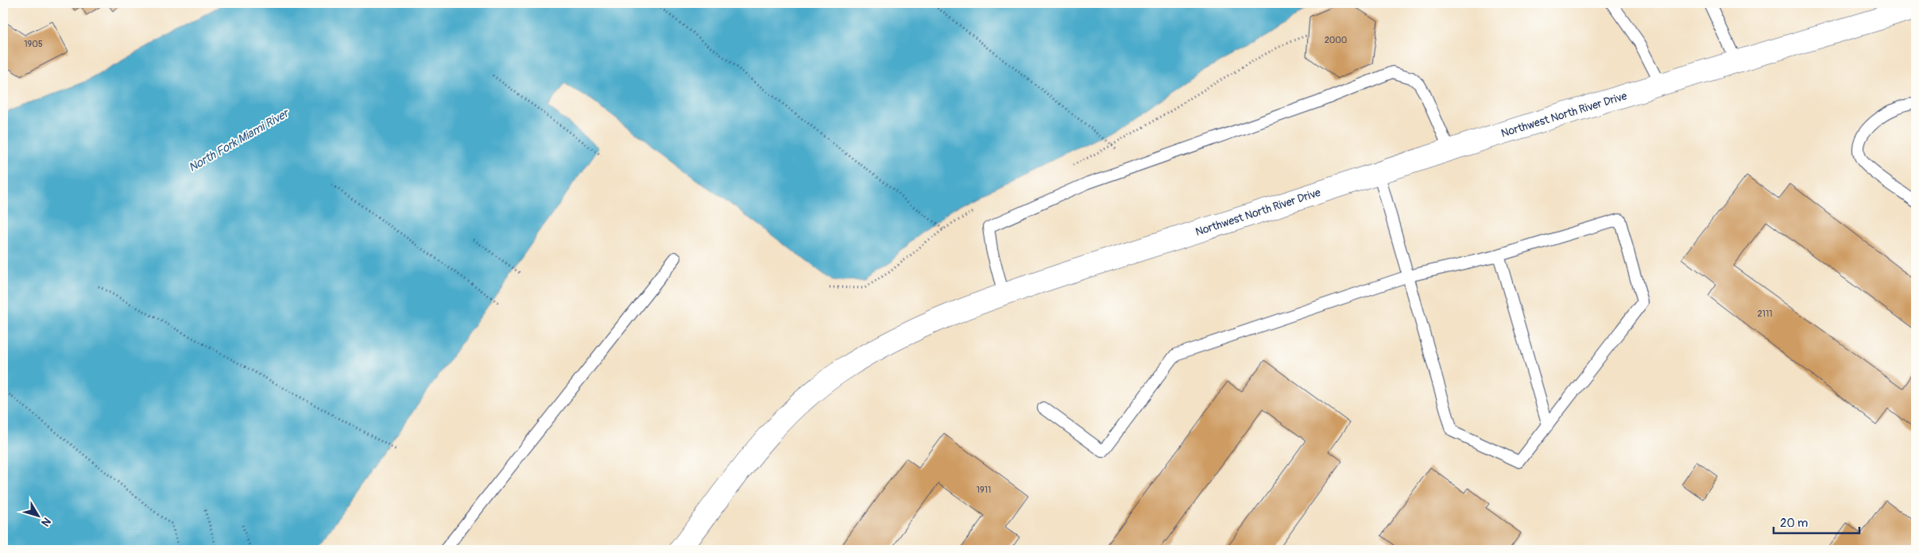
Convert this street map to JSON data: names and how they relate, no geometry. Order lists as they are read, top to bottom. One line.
{"streets":{"street":["Northwest North River Drive"]},"water":["North Fork Miami River"],"house_numbers":["2000","1905","2111","1911"],"scale_bar":"20 m","north":"bottom right"}
